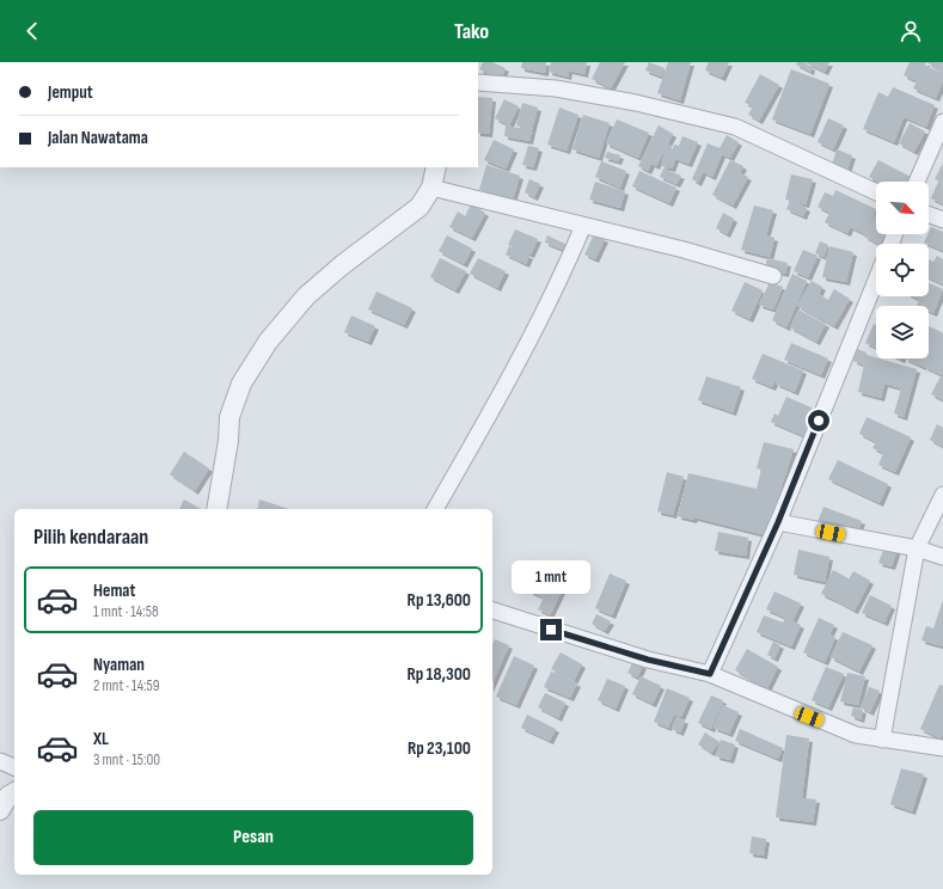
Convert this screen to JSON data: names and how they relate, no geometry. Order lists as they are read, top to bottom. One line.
{"north":"bottom right","page":{"header":"Tako","banner":["Jemput","Jalan Nawatama"],"heading":"Pilih kendaraan","bubble":"1 mnt","list":[{"name":"Hemat","note":"1 mnt · 14:58","value":"Rp 13,600"},{"name":"Nyaman","note":"2 mnt · 14:59","value":"Rp 18,300"},{"name":"XL","note":"3 mnt · 15:00","value":"Rp 23,100"}],"buttons":"Pesan"}}
